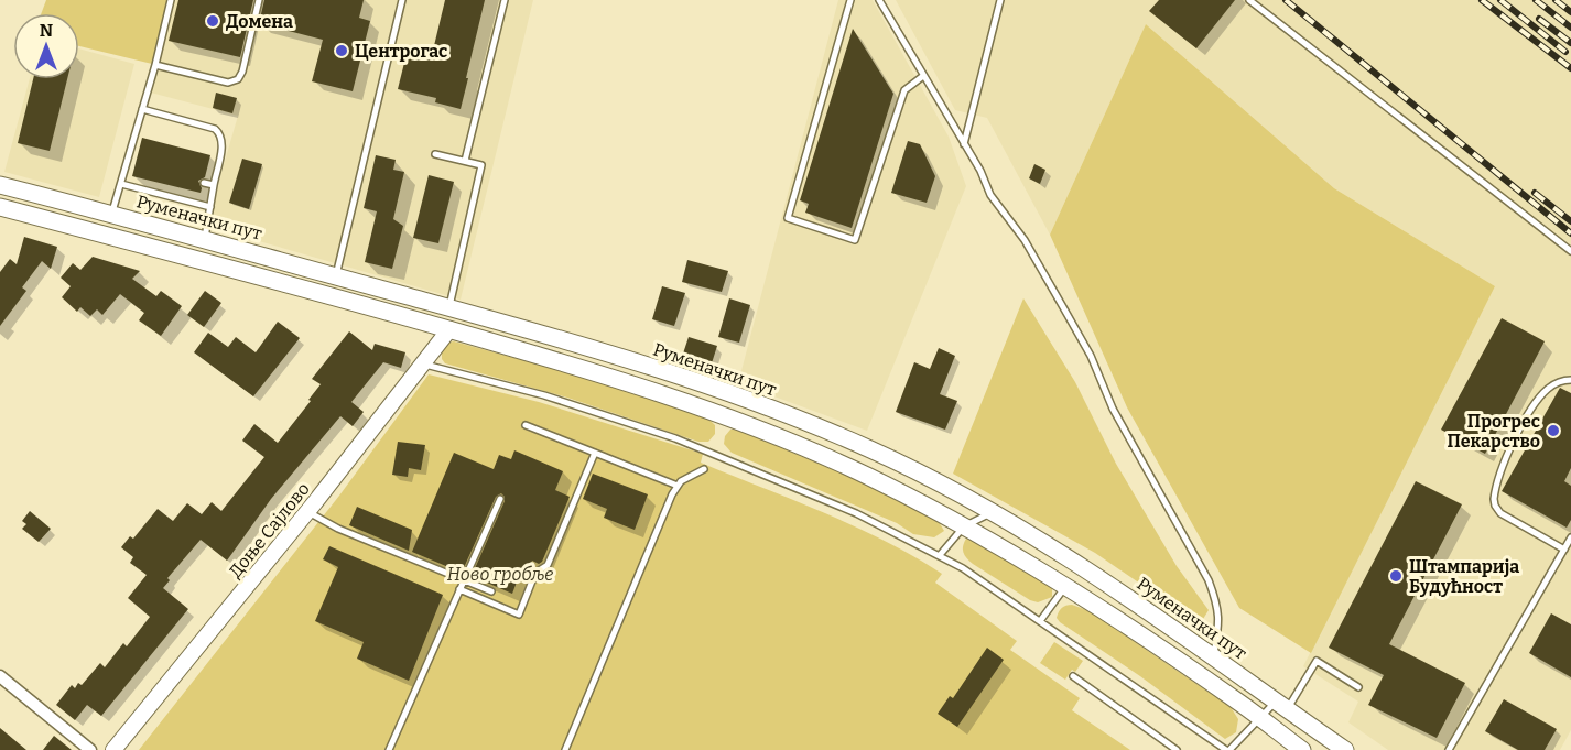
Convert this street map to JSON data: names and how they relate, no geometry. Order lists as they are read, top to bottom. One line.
{"streets":{"main road":["Руменачки пут"],"street":["Доње Сајлово"]},"parks":["Ново гробље"],"places":["Домена","Центрогас","Прогрес Пекарство","Штампарија Будућност"],"north":"top"}
